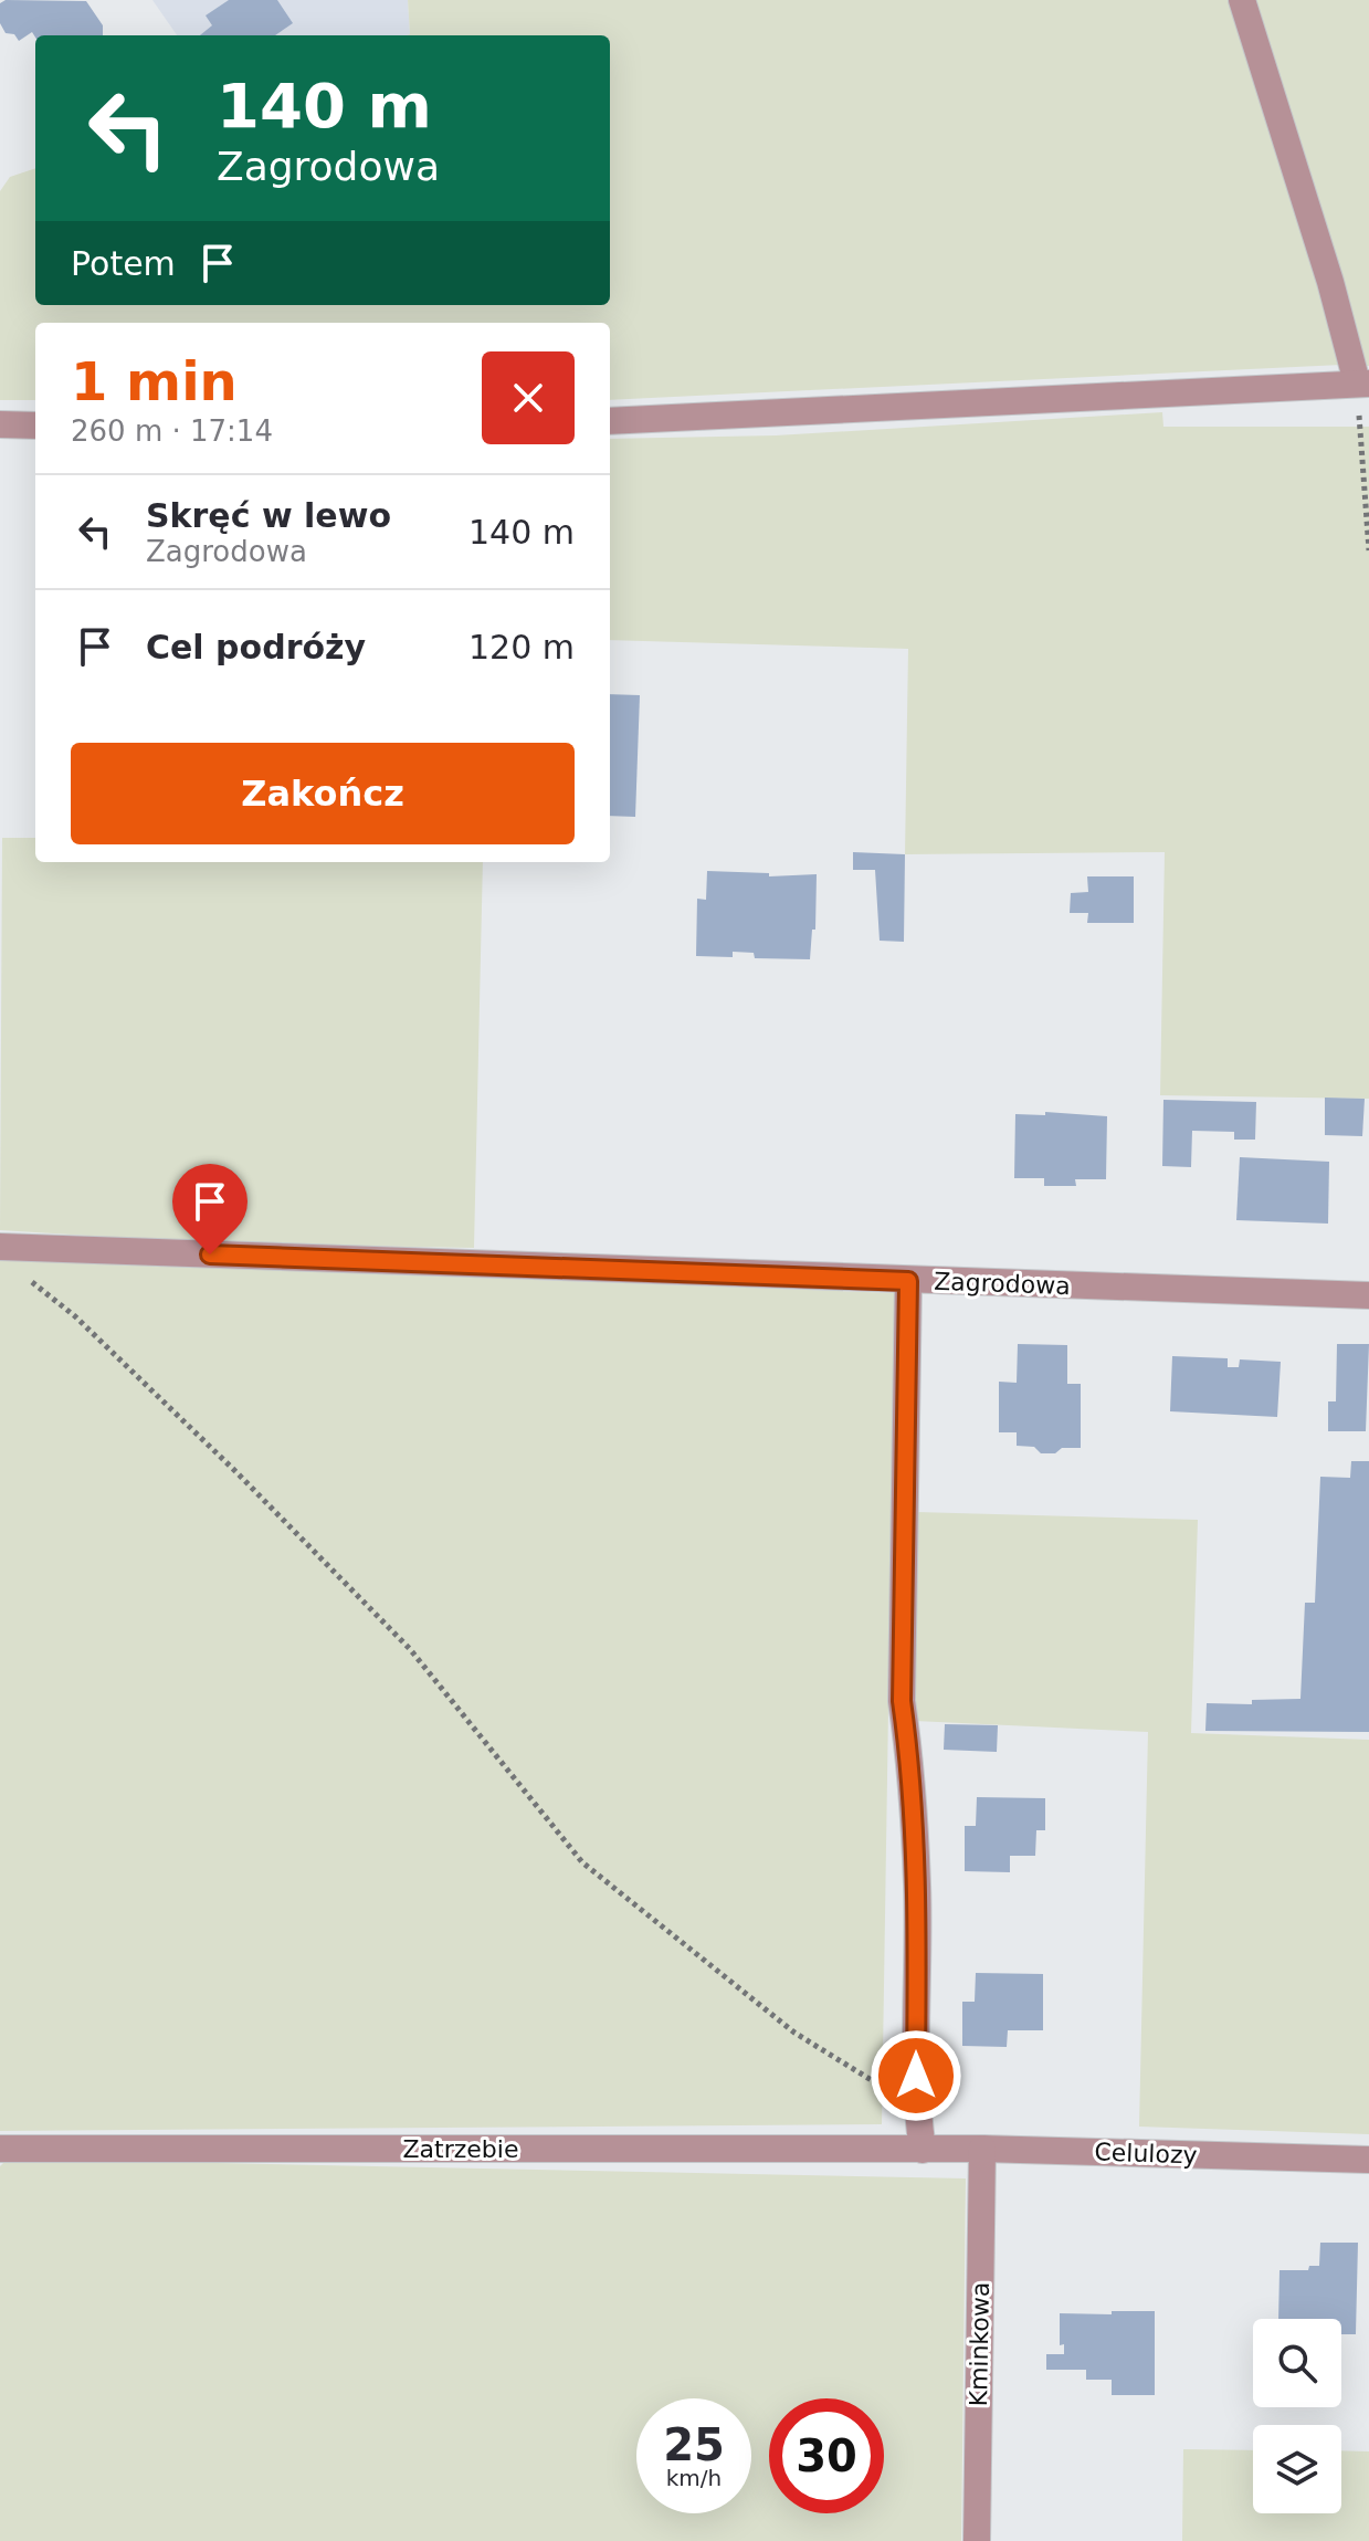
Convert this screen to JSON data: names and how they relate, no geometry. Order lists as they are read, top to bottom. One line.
{"streets":{"street":["Zagrodowa","Zatrzebie","Celulozy","Kminkowa"]},"crossings":[["Zatrzebie","Celulozy"],["Celulozy","Kminkowa"]],"page":{"turn":["140 m","Zagrodowa"],"then":"Potem","heading":["1 min","260 m · 17:14"],"list":[{"name":"Skręć w lewo","note":"Zagrodowa","value":"140 m"},{"name":"Cel podróży","value":"120 m"}],"buttons":"Zakończ","speed":"25 km/h","limit":"30"}}
